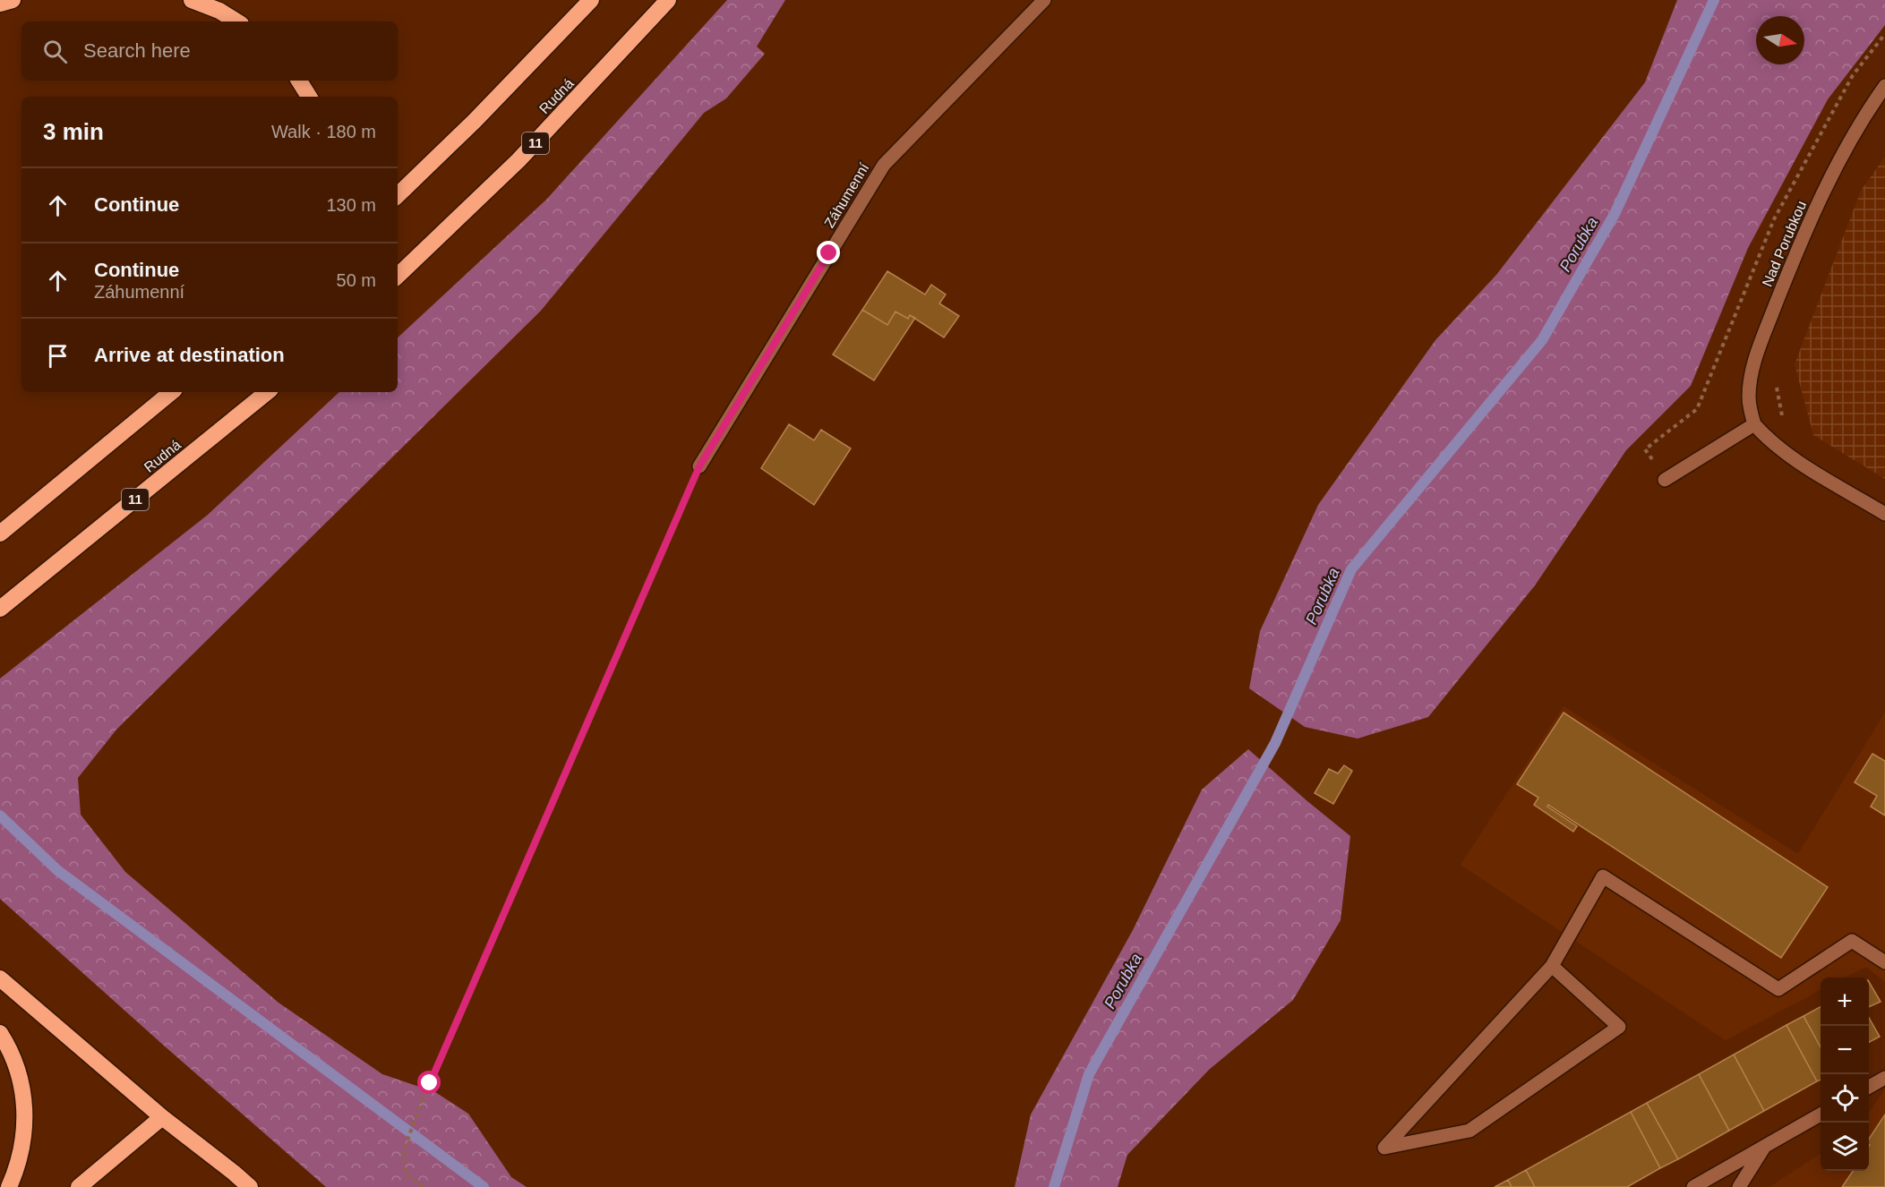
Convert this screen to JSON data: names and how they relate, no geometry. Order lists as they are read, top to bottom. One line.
{"streets":{"highway":["Rudná","11"],"street":["Záhumenní","Nad Porubkou"]},"water":["Porubka"],"north":"right","page":{"search":"Search here","heading":["3 min","Walk · 180 m"],"list":[["Continue","130 m"],["Continue","Záhumenní","50 m"],"Arrive at destination"],"map_buttons":["+","−"]}}
